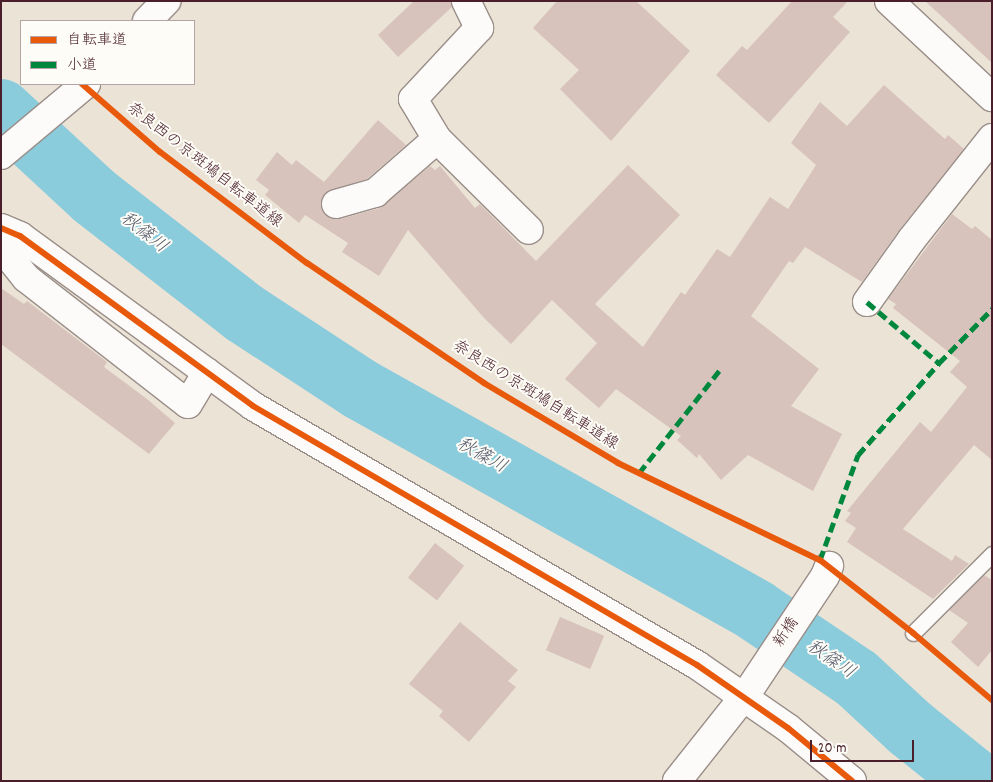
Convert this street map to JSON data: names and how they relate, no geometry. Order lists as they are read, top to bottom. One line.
{"streets":{"street":["新橋"],"cycle path":["奈良西の京斑鳩自転車道線"]},"water":["秋篠川"],"legend":["自転車道","小道"],"scale_bar":"20 m"}
